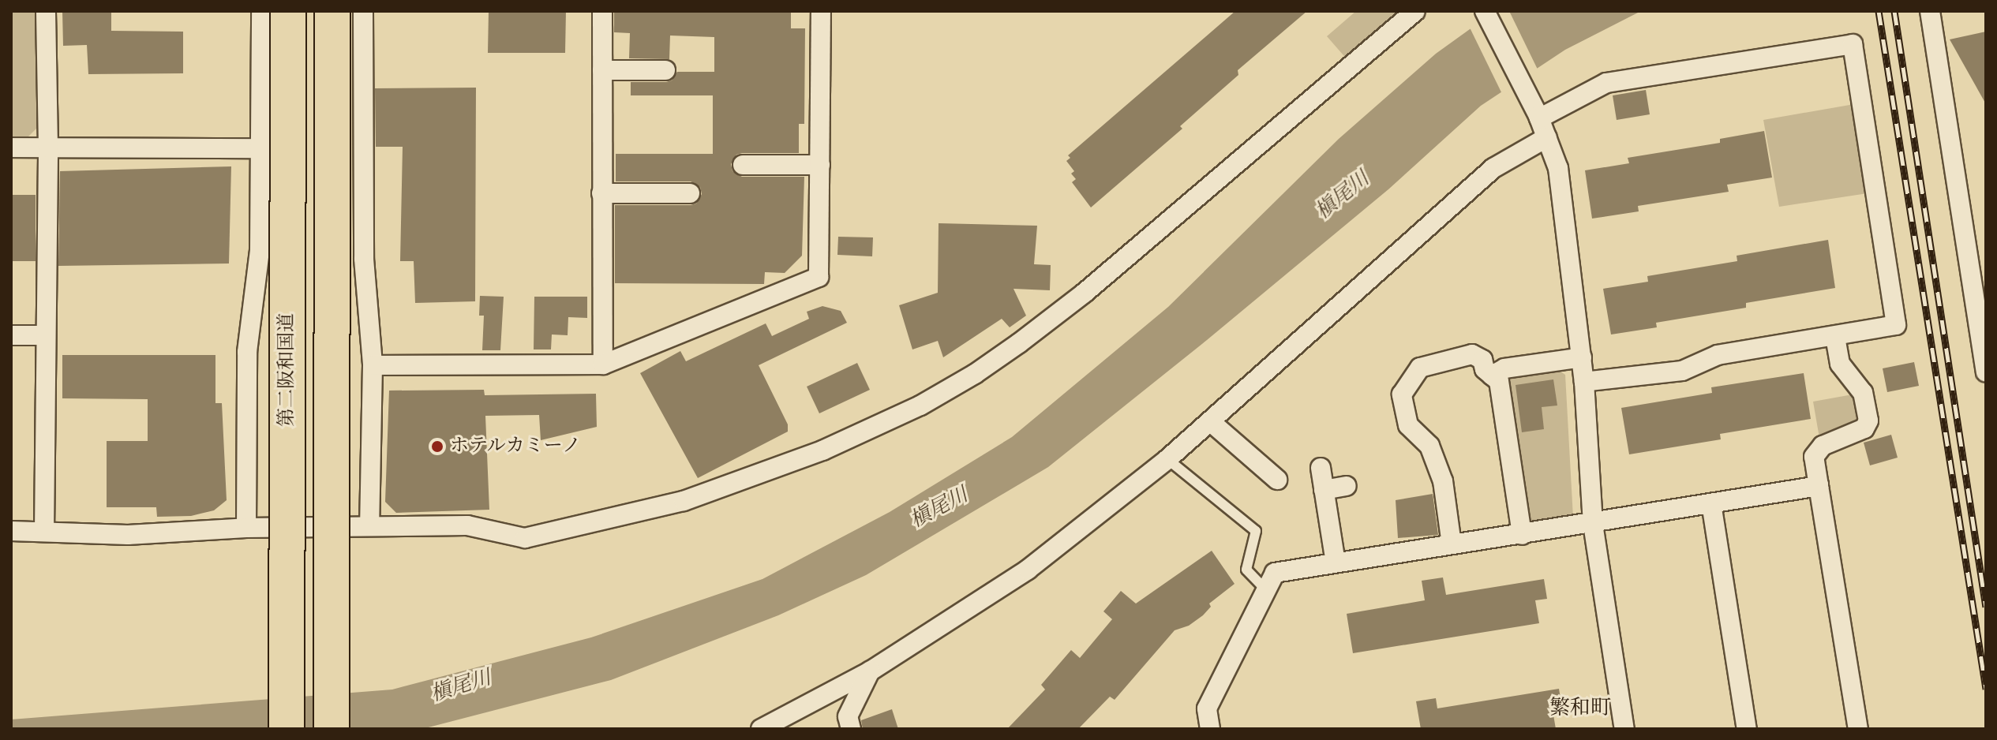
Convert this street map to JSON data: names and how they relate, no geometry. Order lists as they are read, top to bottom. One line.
{"streets":{"highway":["第二阪和国道"]},"districts":["繁和町"],"water":["槇尾川"],"places":["ホテルカミーノ"]}
